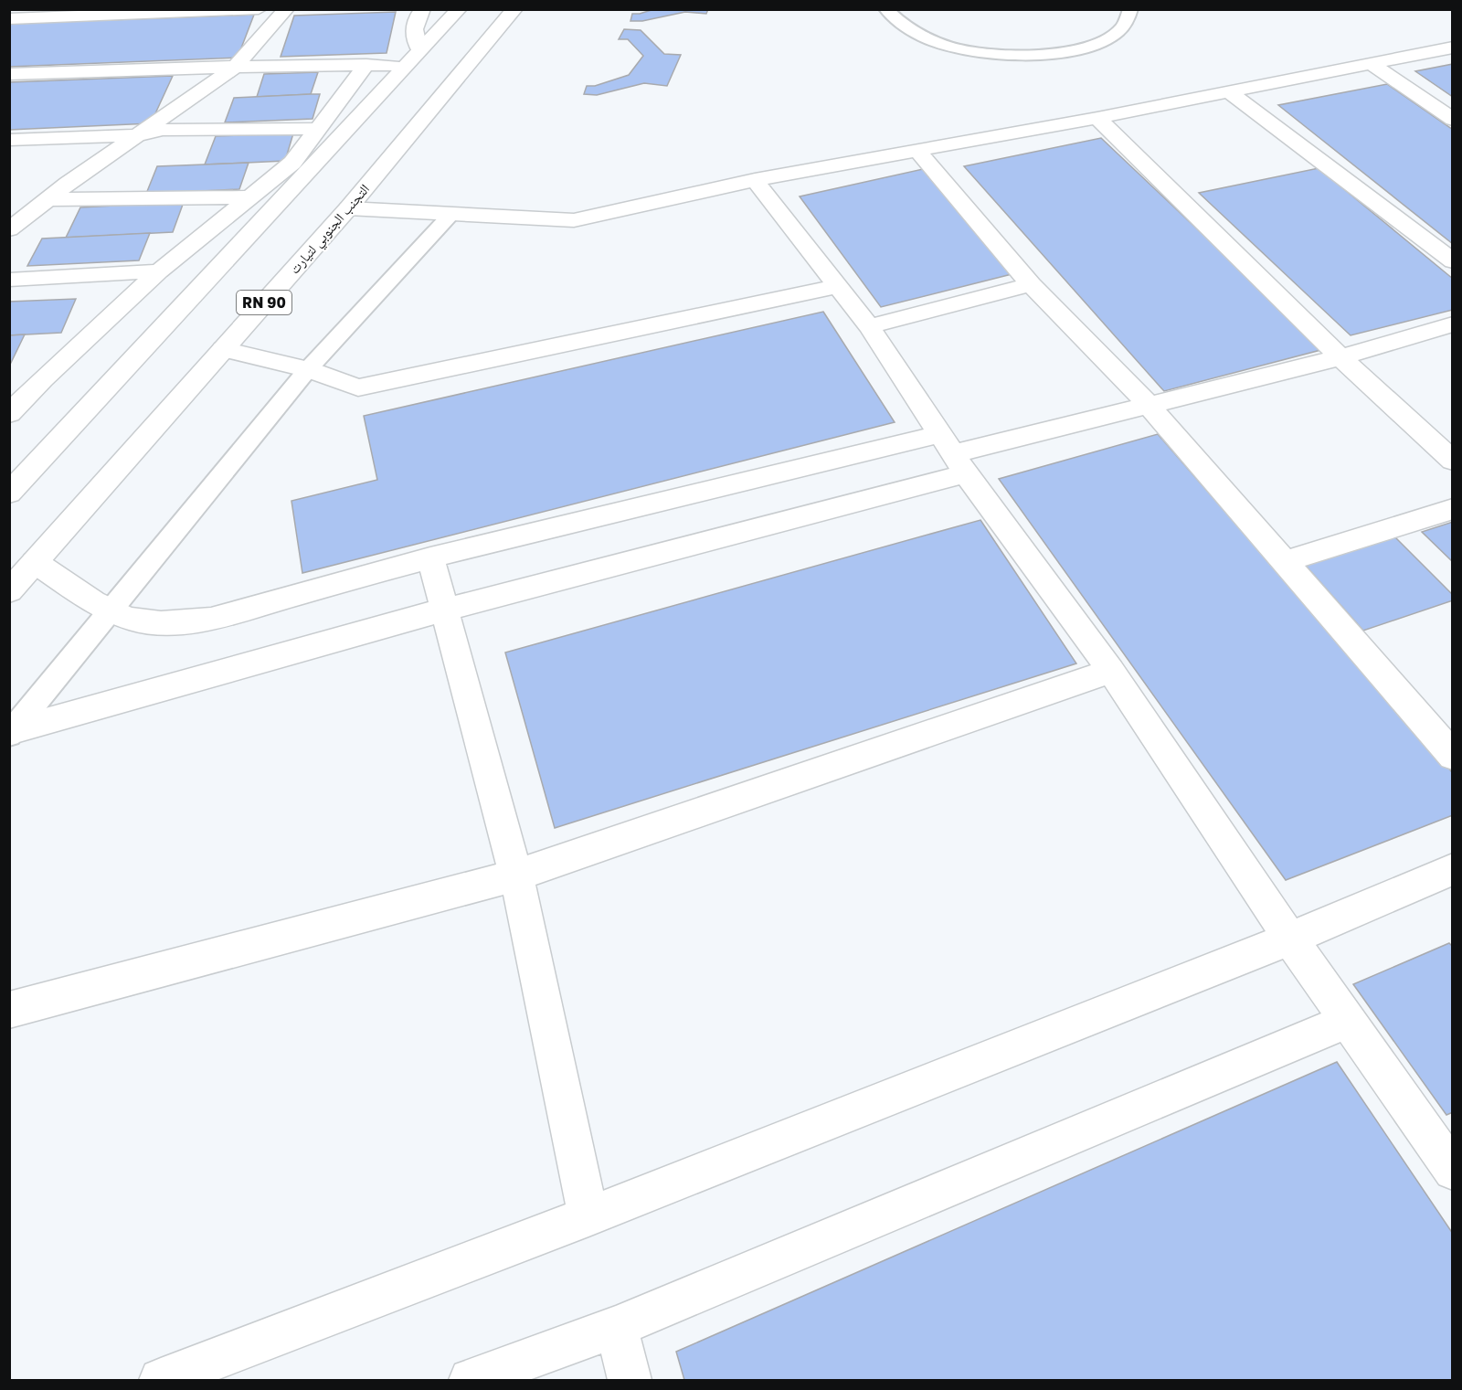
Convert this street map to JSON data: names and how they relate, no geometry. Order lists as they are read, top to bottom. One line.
{"streets":{"main road":["التجنب الجنوبي لتيارت","RN 90"]}}
